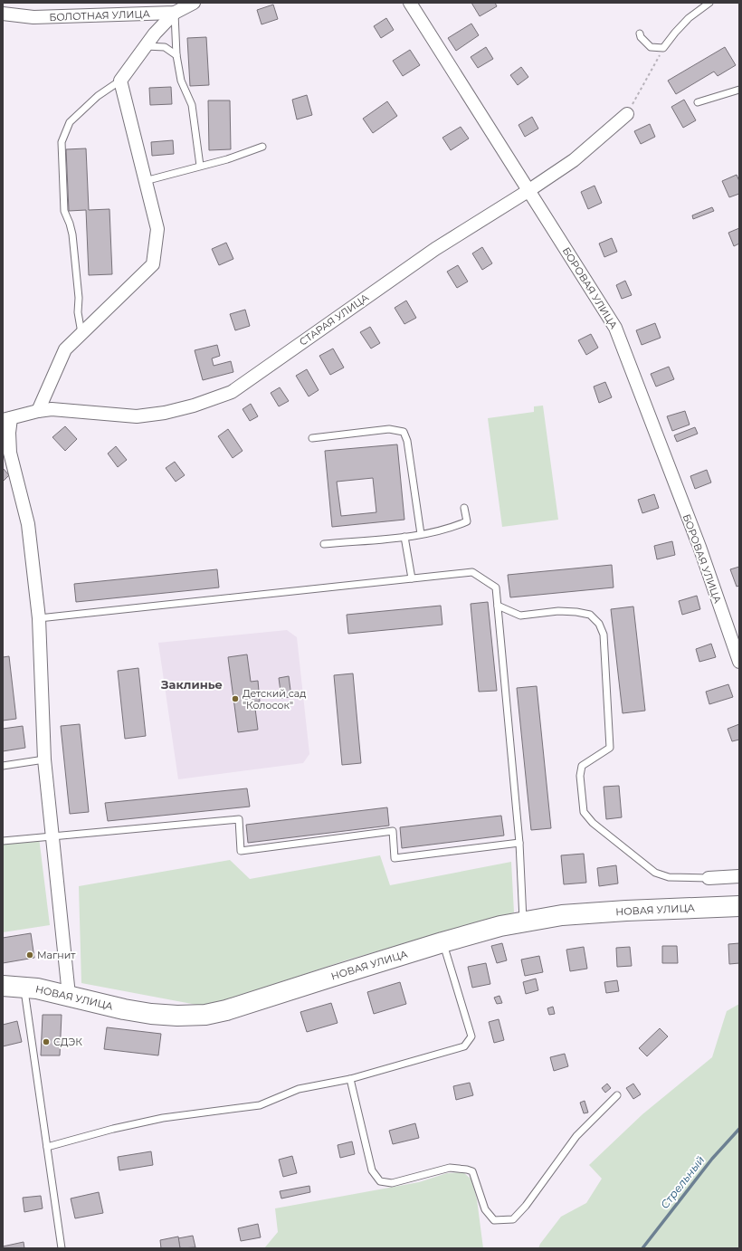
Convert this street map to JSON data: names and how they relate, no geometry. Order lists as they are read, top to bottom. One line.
{"streets":{"main road":["НОВАЯ УЛИЦА"],"street":["БОЛОТНАЯ УЛИЦА","БОРОВАЯ УЛИЦА","СТАРАЯ УЛИЦА"]},"crossings":[["БОРОВАЯ УЛИЦА","СТАРАЯ УЛИЦА"]],"districts":["Заклинье"],"water":["Стрельный"],"places":["Детский сад \"Колосок\"","Магнит","СДЭК"]}
